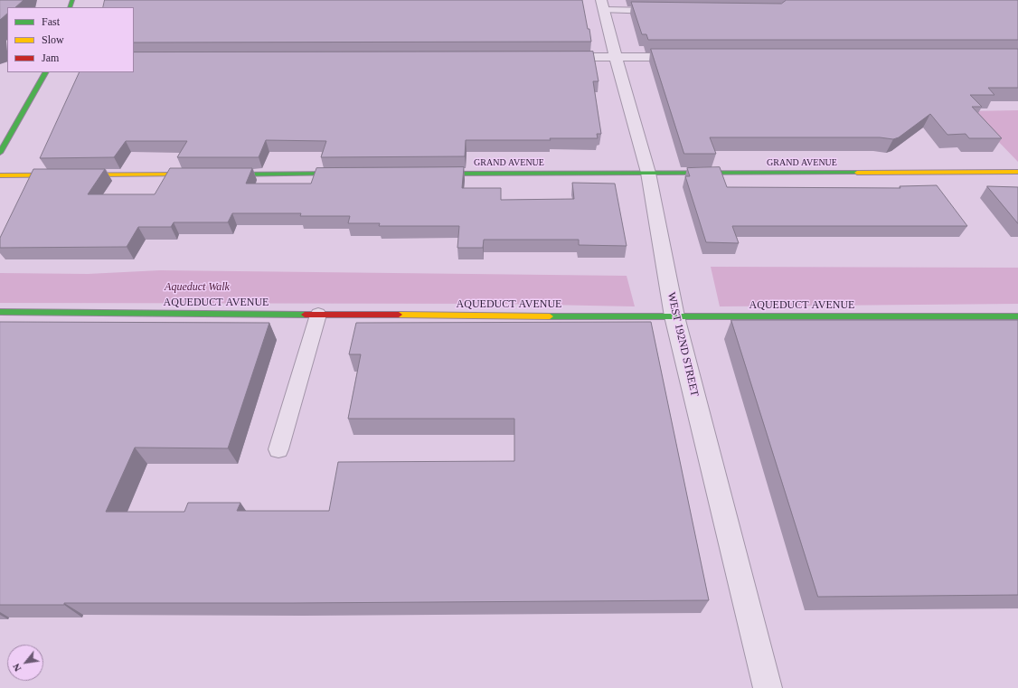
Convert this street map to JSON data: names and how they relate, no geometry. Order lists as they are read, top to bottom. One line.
{"streets":{"street":["GRAND AVENUE","AQUEDUCT AVENUE","WEST 192ND STREET"]},"crossings":[["GRAND AVENUE","WEST 192ND STREET"],["AQUEDUCT AVENUE","WEST 192ND STREET"]],"parks":["Aqueduct Walk"],"legend":["Fast","Slow","Jam"],"north":"bottom left"}
